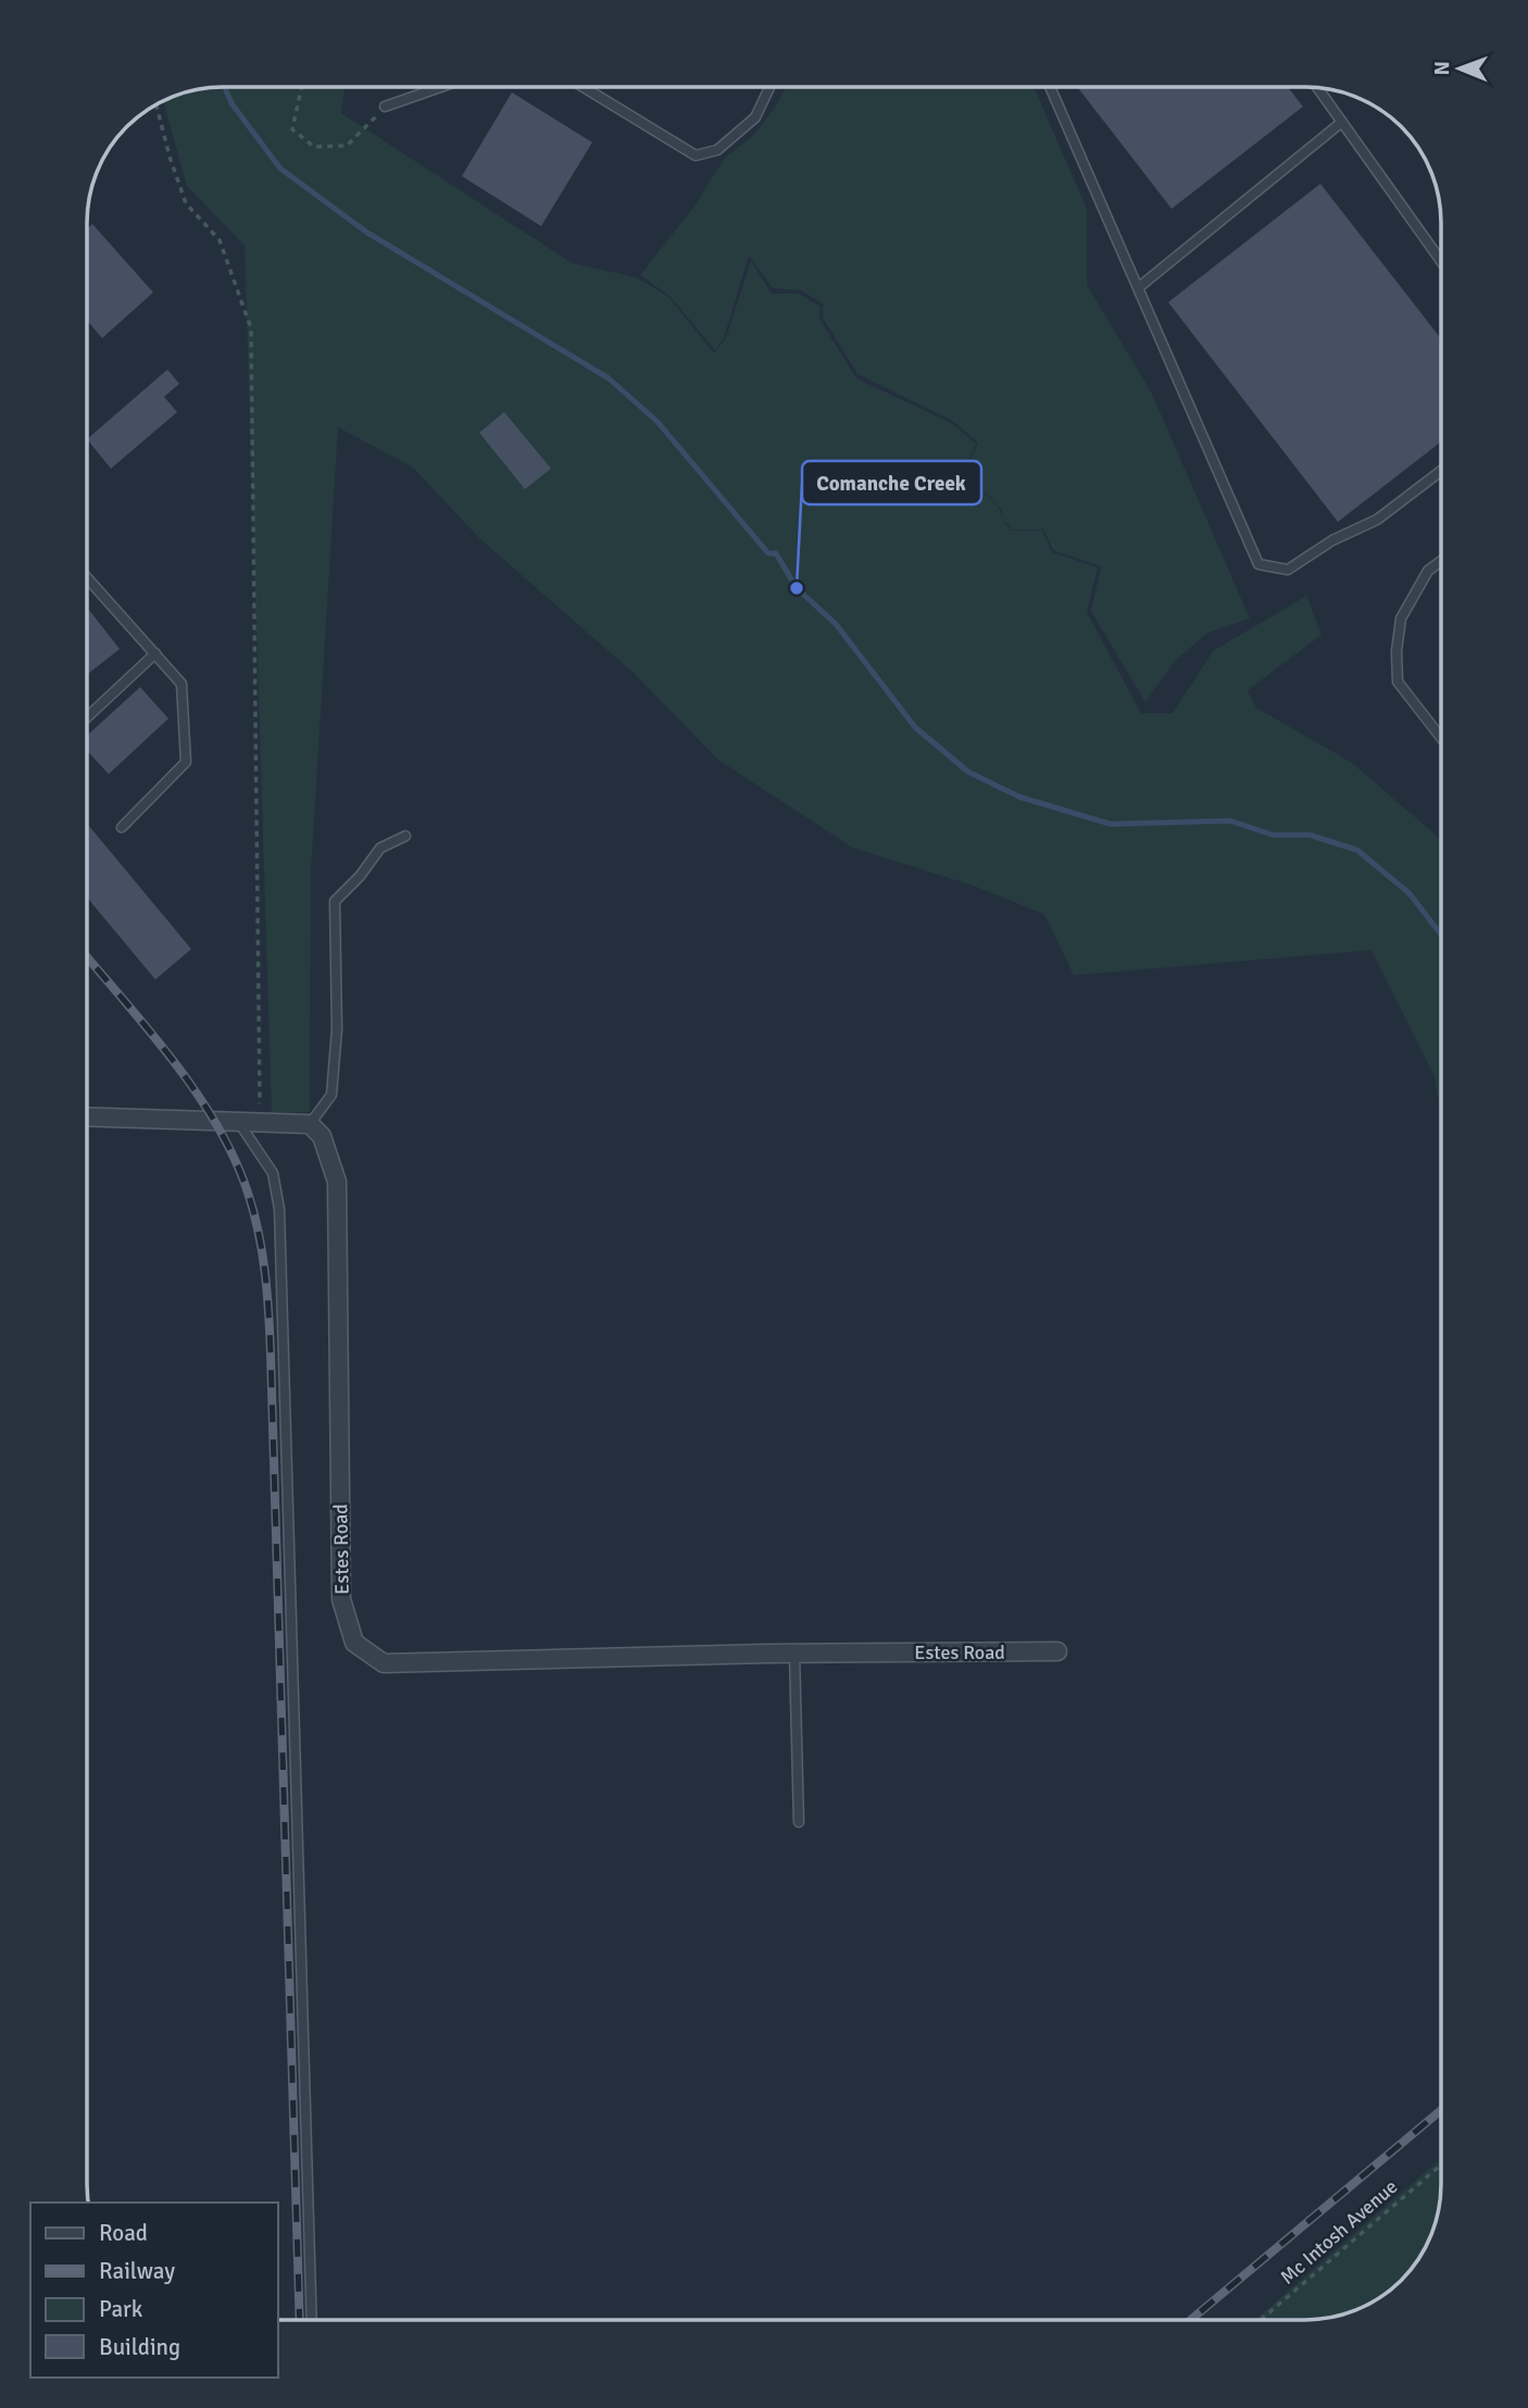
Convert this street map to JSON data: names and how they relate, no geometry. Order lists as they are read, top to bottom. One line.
{"streets":{"street":["Estes Road"],"path":["Mc Intosh Avenue"]},"places":["Comanche Creek"],"legend":["Road","Railway","Park","Building"],"north":"left"}
